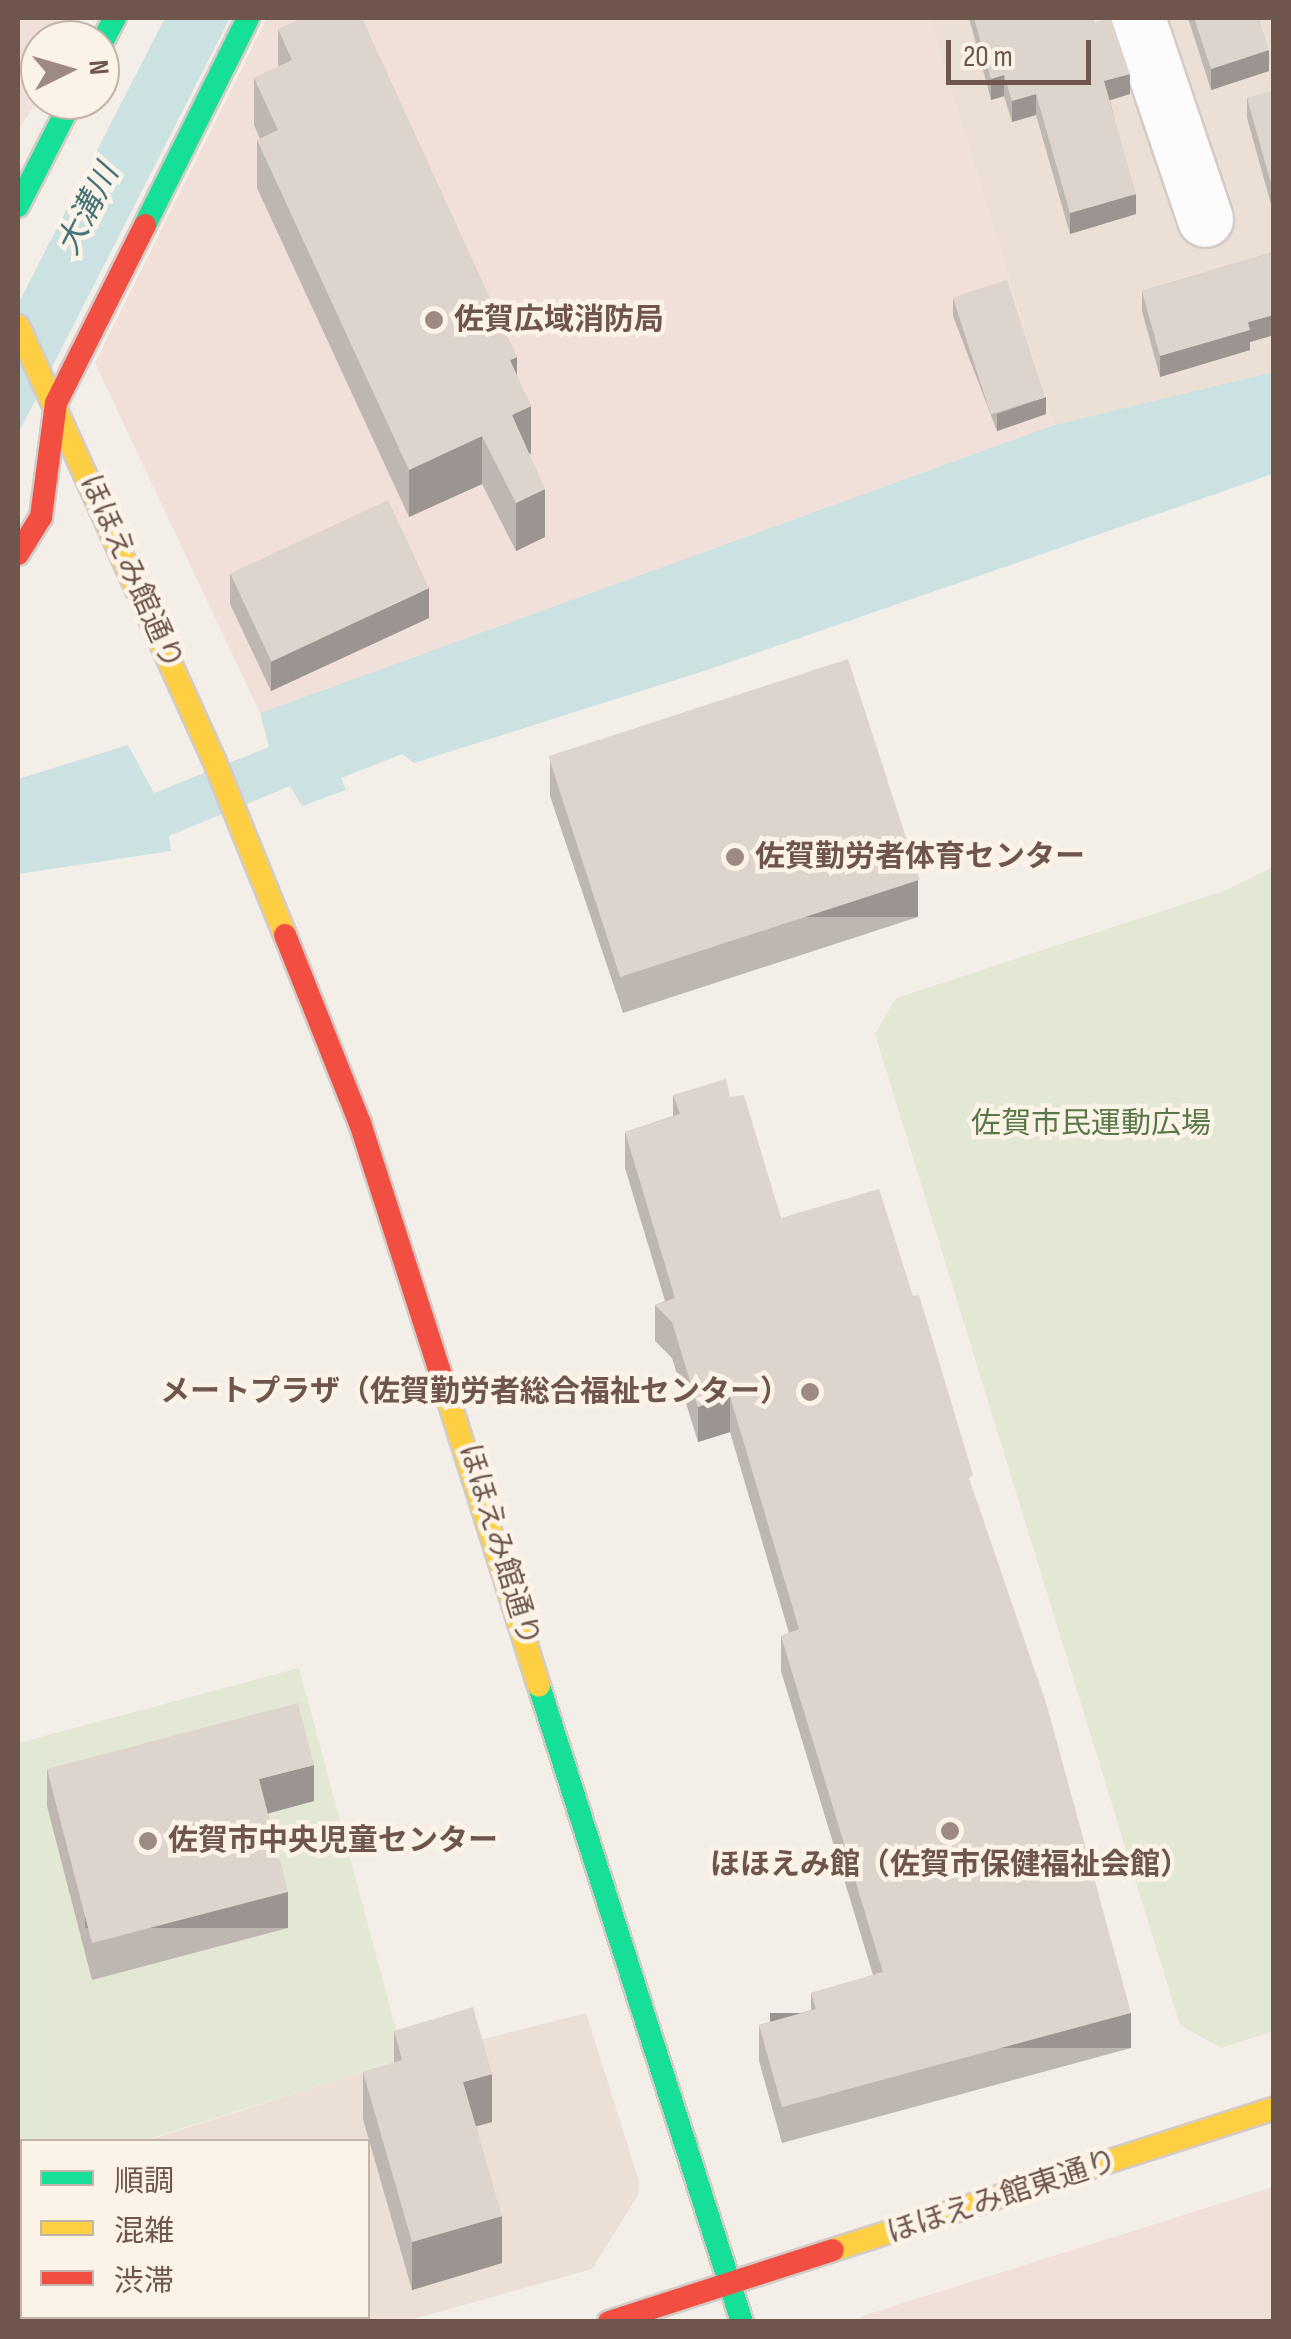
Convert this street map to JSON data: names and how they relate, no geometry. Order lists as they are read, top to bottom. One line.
{"streets":{"street":["ほほえみ館通り","ほほえみ館東通り"]},"crossings":[["ほほえみ館通り","ほほえみ館東通り"]],"water":["大溝川"],"parks":["佐賀市民運動広場"],"places":["佐賀広域消防局","佐賀勤労者体育センター","メートプラザ（佐賀勤労者総合福祉センター）","ほほえみ館（佐賀市保健福祉会館）","佐賀市中央児童センター"],"legend":["順調","混雑","渋滞"],"scale_bar":"20 m","north":"right"}
